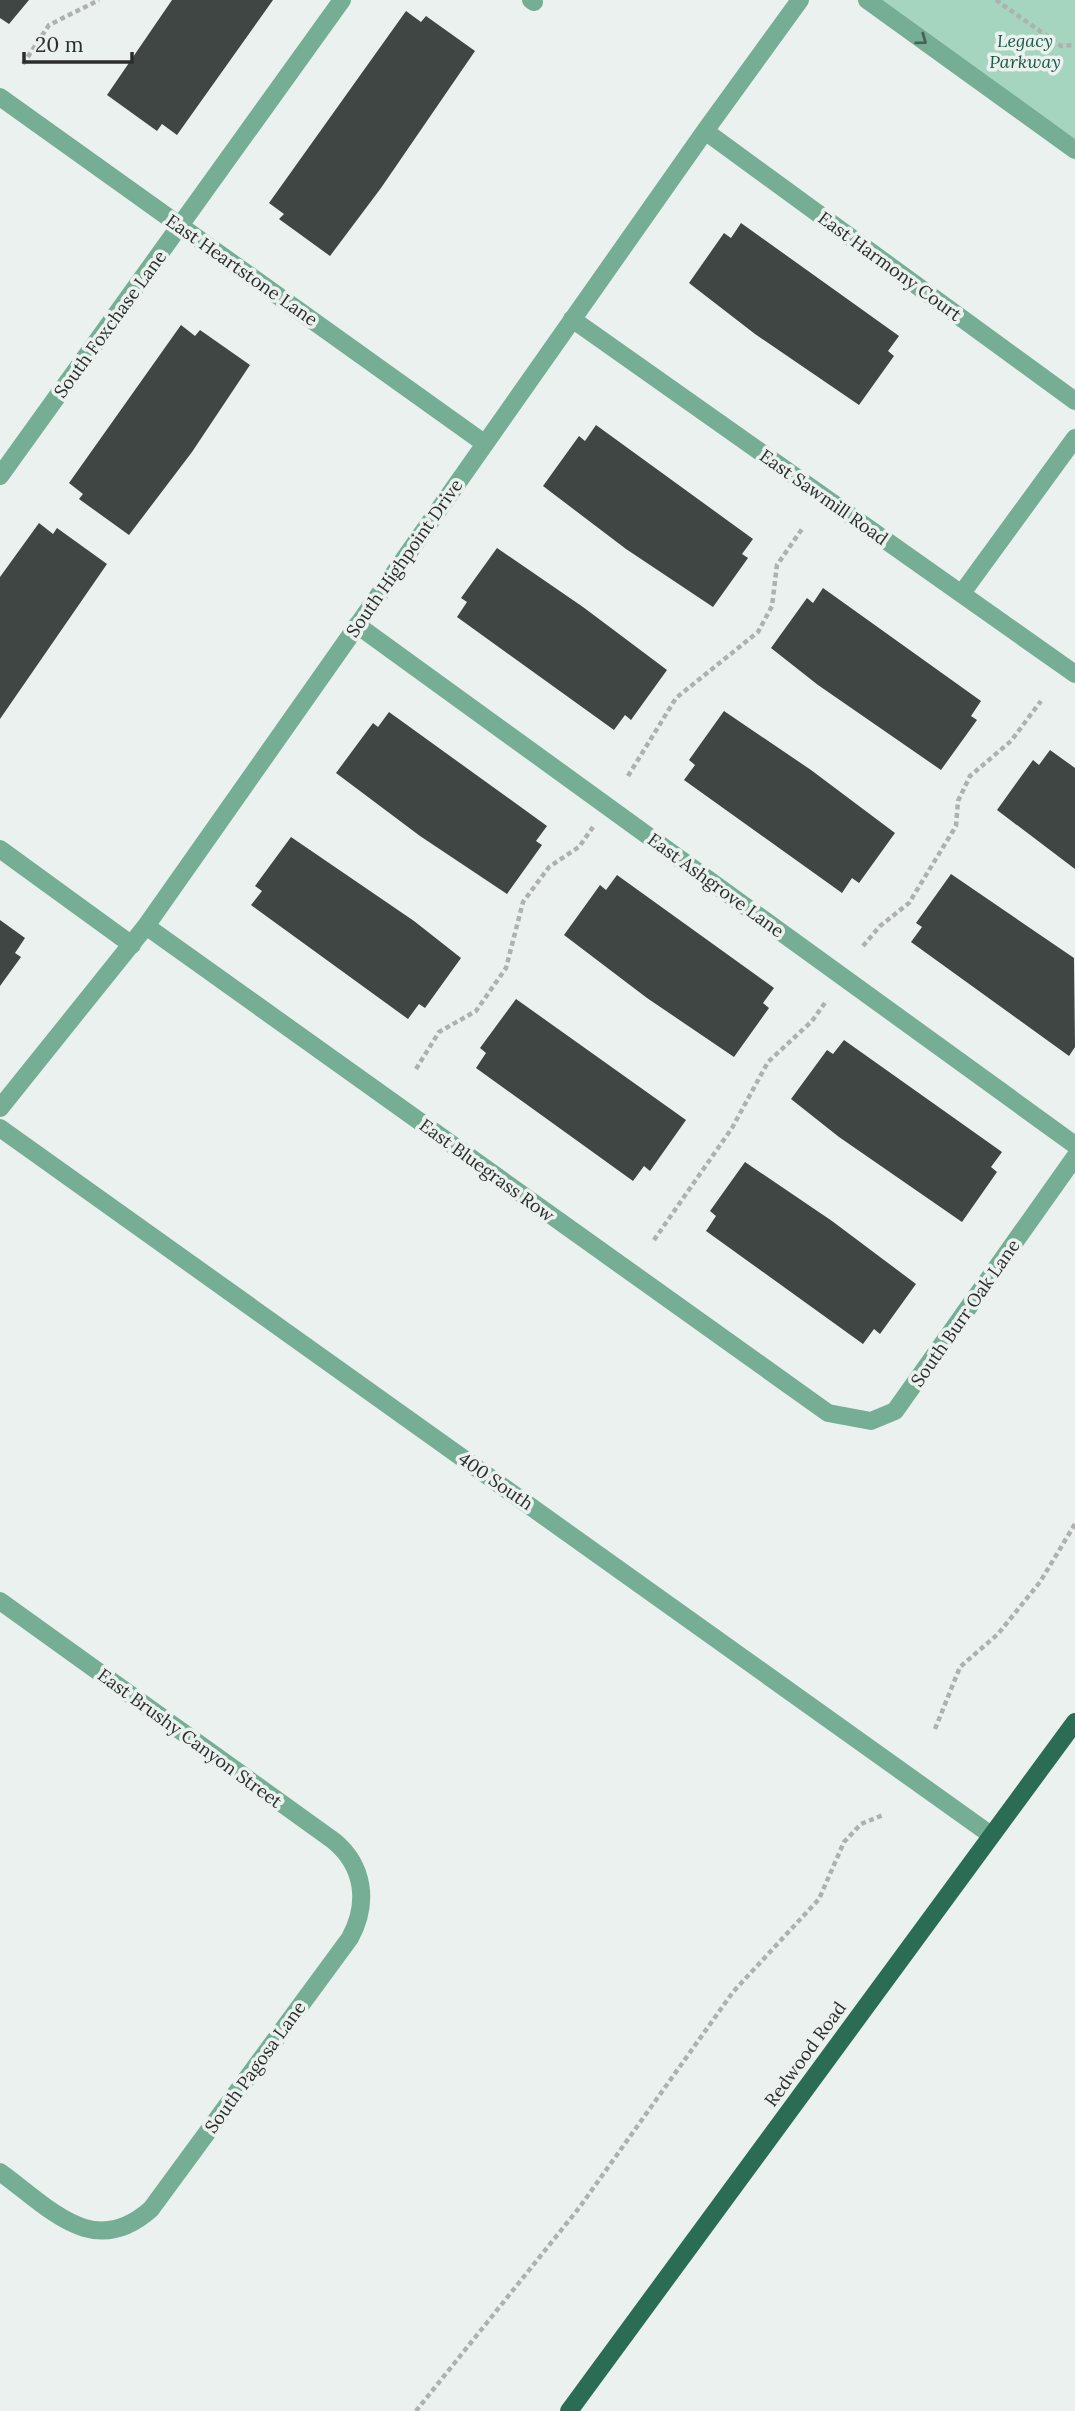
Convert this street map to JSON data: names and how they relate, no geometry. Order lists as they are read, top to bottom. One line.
{"streets":{"main road":["Redwood Road"],"street":["East Harmony Court","East Heartstone Lane","South Foxchase Lane","East Sawmill Road","South Highpoint Drive","East Ashgrove Lane","East Bluegrass Row","South Burr Oak Lane","400 South","East Brushy Canyon Street","South Pagosa Lane"]},"crossings":[["East Harmony Court","South Highpoint Drive"],["East Heartstone Lane","South Foxchase Lane"],["East Heartstone Lane","South Highpoint Drive"],["East Sawmill Road","South Highpoint Drive"],["South Highpoint Drive","East Ashgrove Lane"],["South Highpoint Drive","East Bluegrass Row"],["East Bluegrass Row","South Burr Oak Lane"],["400 South","Redwood Road"],["East Brushy Canyon Street","South Pagosa Lane"]],"parks":["Legacy Parkway"],"scale_bar":"20 m"}
